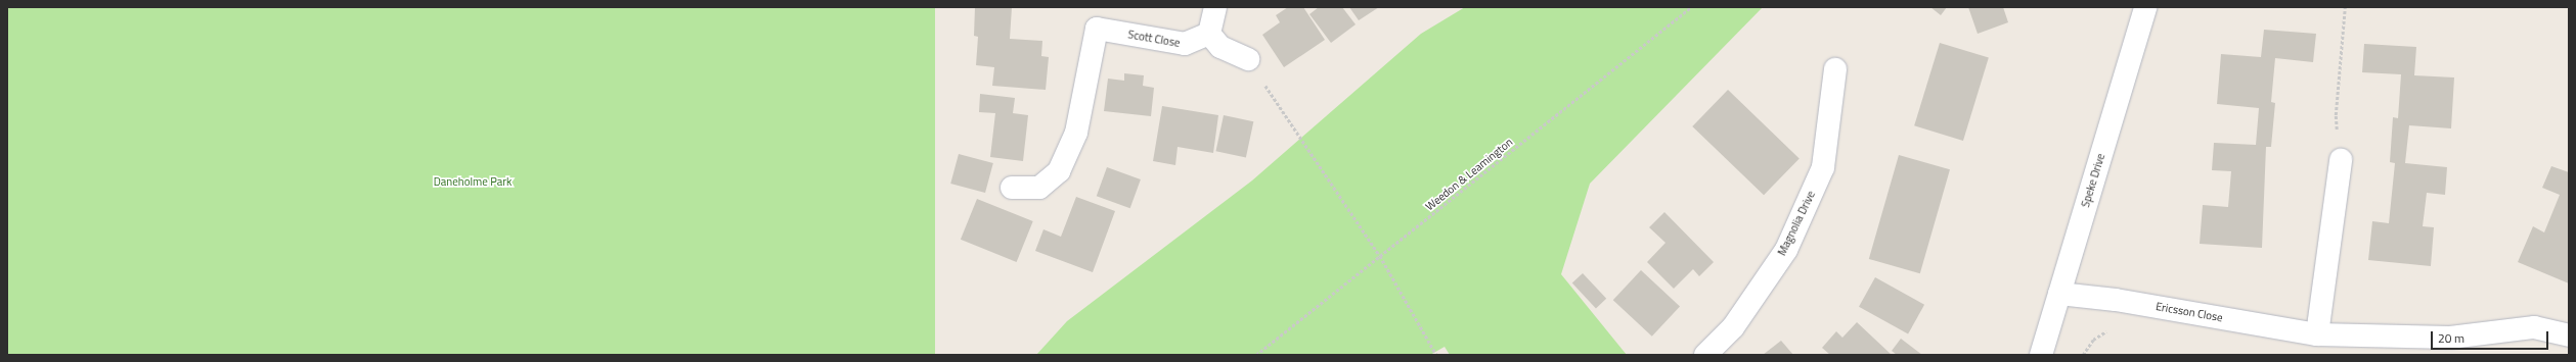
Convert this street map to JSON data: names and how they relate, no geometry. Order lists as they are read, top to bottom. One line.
{"streets":{"street":["Scott Close","Speke Drive","Magnolia Drive","Ericsson Close"],"path":["Weedon & Leamington"]},"crossings":[["Speke Drive","Ericsson Close"]],"parks":["Daneholme Park"],"scale_bar":"20 m"}
